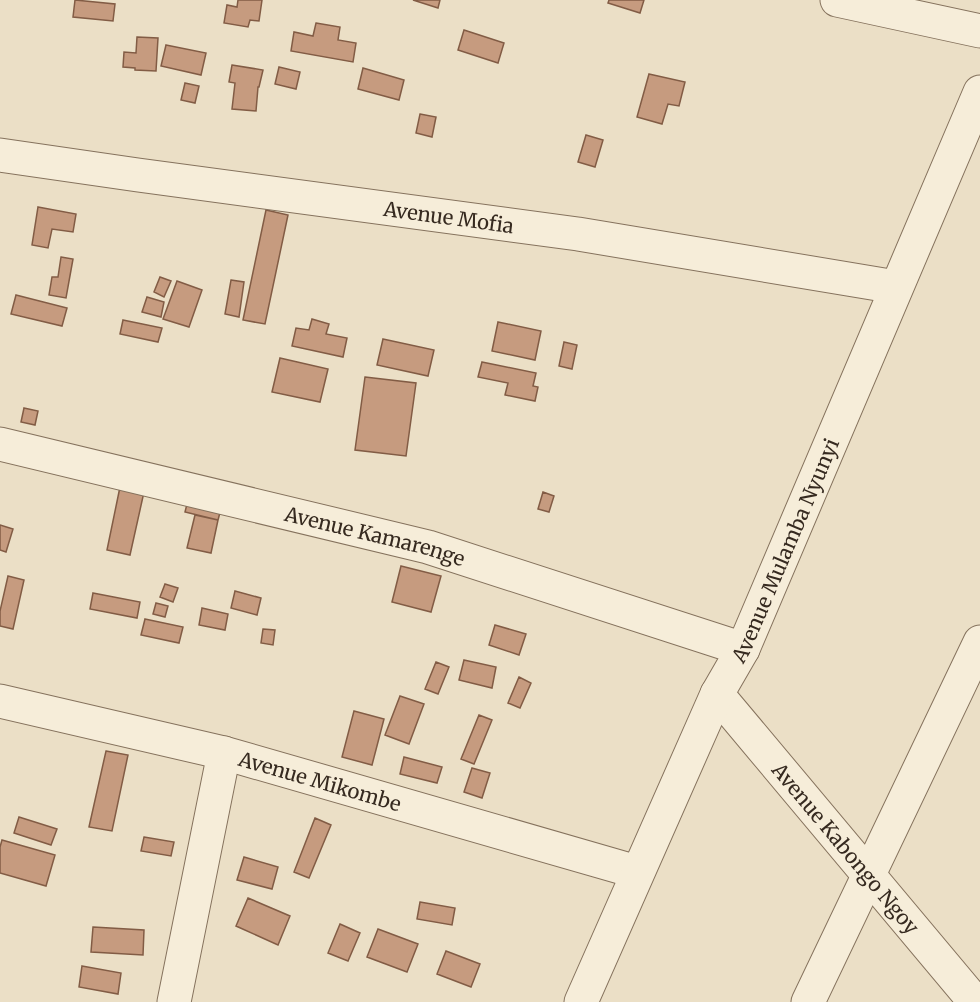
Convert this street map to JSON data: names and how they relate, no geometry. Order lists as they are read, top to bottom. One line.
{"streets":{"street":["Avenue Mofia","Avenue Kamarenge","Avenue Mulamba Nyunyi","Avenue Mikombe","Avenue Kabongo Ngoy"]},"crossings":[["Avenue Mofia","Avenue Mulamba Nyunyi"],["Avenue Kamarenge","Avenue Mulamba Nyunyi"],["Avenue Mulamba Nyunyi","Avenue Mikombe"],["Avenue Mulamba Nyunyi","Avenue Kabongo Ngoy"]]}
